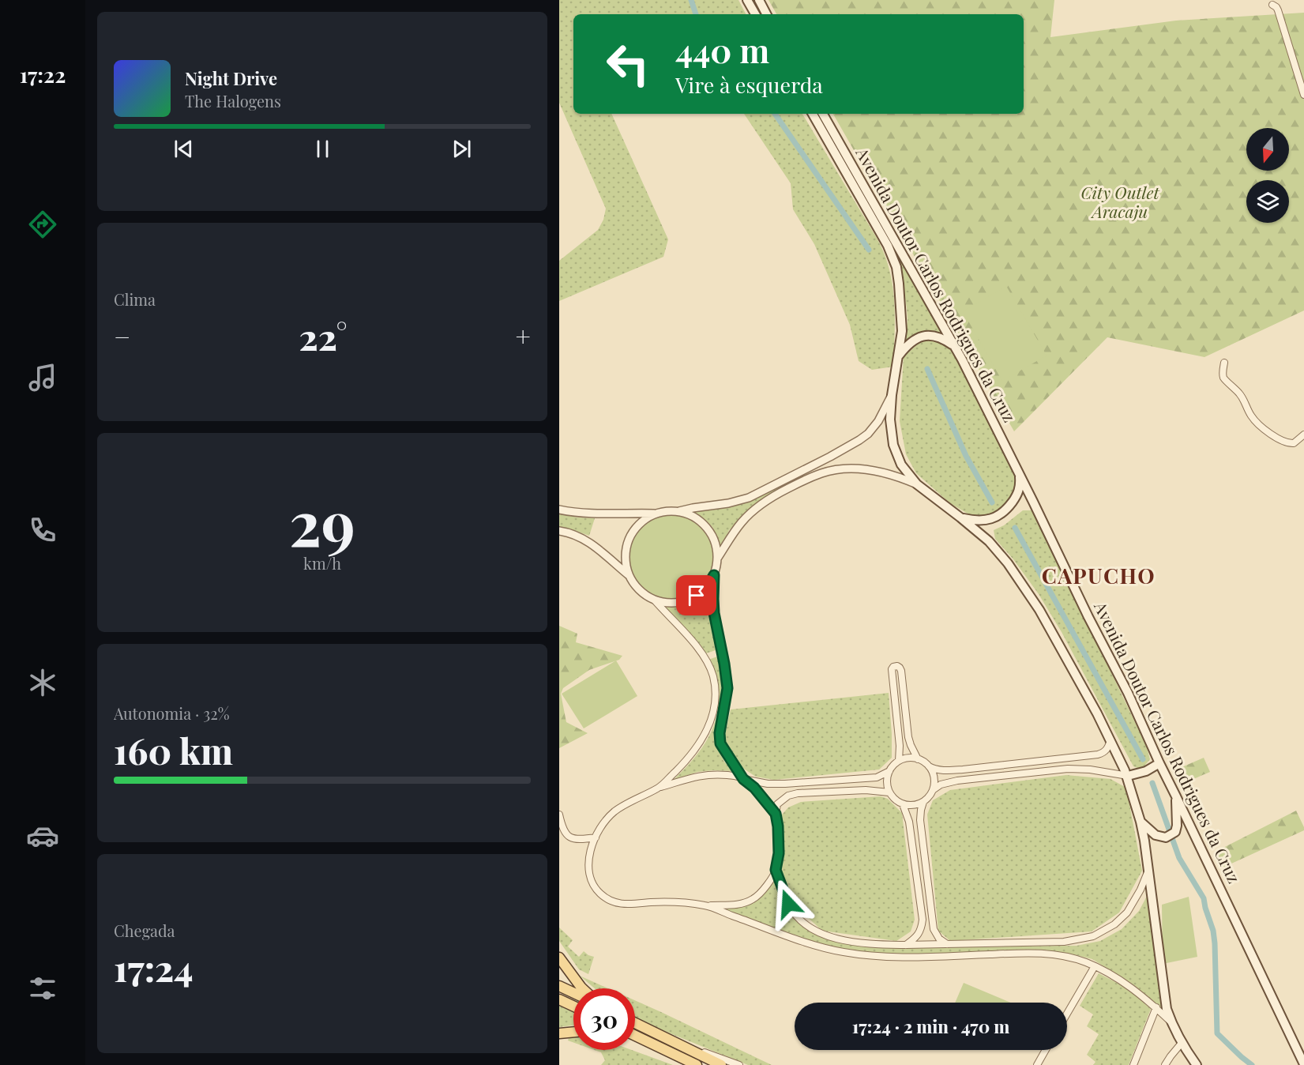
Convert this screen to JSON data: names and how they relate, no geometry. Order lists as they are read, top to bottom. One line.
{"streets":{"main road":["Avenida Doutor Carlos Rodrigues da Cruz"]},"districts":["CAPUCHO"],"parks":["City Outlet Aracaju"],"north":"bottom","page":{"tabs":"17:22","turn":["440 m","Vire à esquerda"],"song":["Night Drive","The Halogens"],"tile":["Clima",["29","km/h"],["Autonomia · 32%","160 km"],["Chegada","17:24"]],"heat":["−","22°","+"],"limit":"30","trip":"17:24 · 2 min · 470 m"}}
